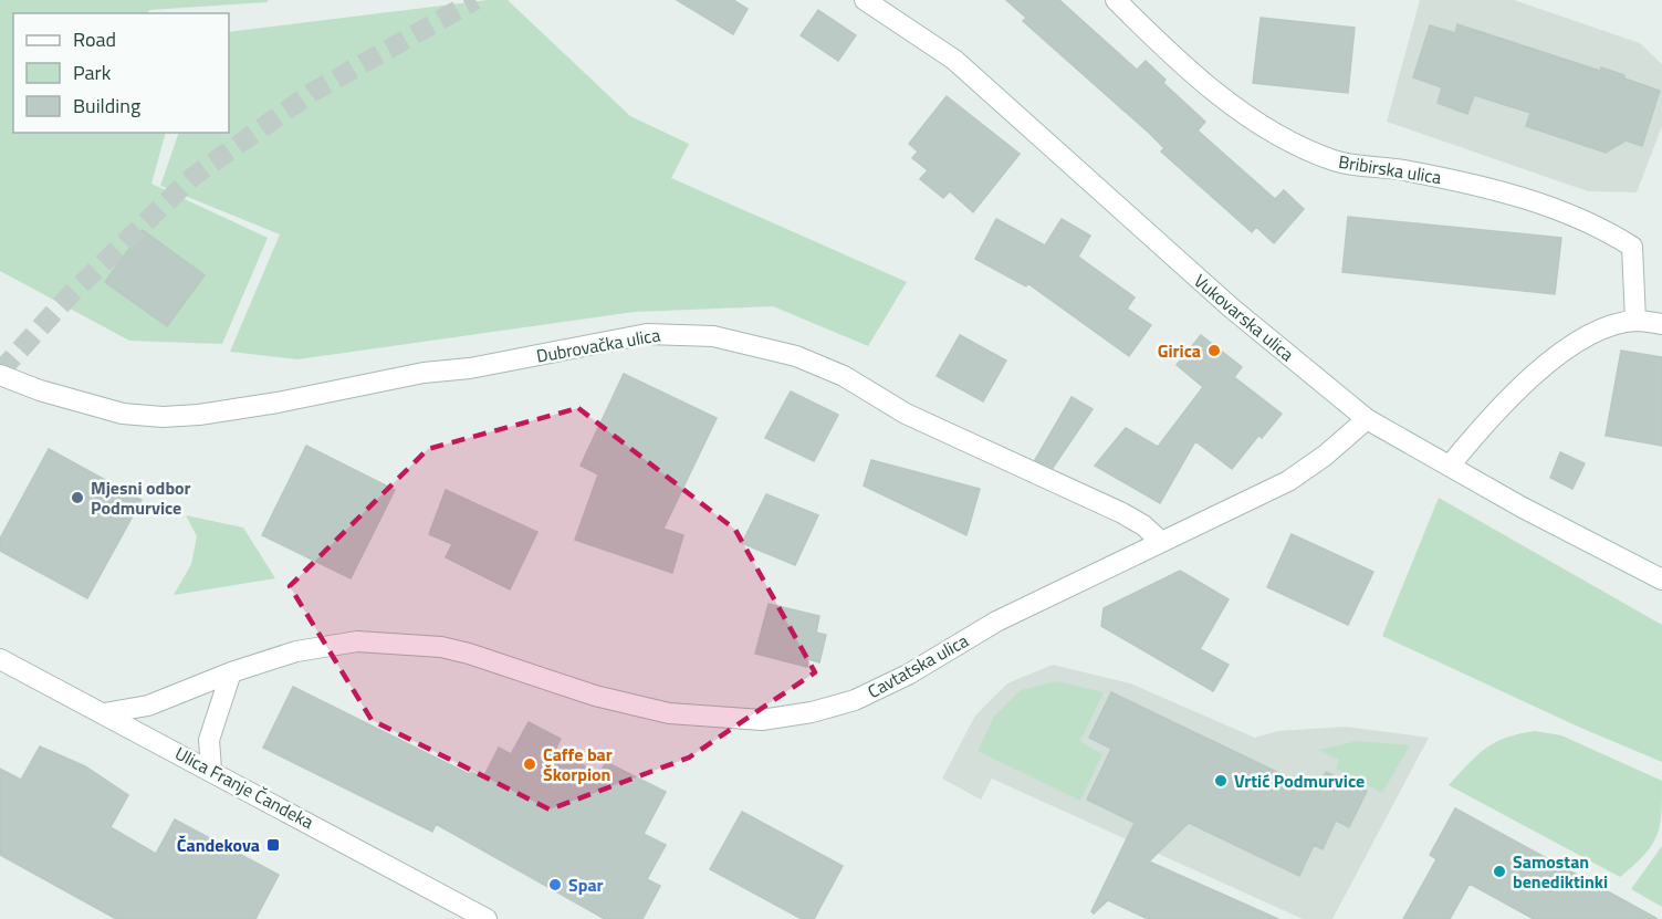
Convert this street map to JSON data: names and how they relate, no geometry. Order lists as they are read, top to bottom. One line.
{"streets":{"street":["Bribirska ulica","Vukovarska ulica","Dubrovačka ulica","Cavtatska ulica","Ulica Franje Čandeka"]},"crossings":[["Vukovarska ulica","Cavtatska ulica"],["Dubrovačka ulica","Cavtatska ulica"],["Cavtatska ulica","Ulica Franje Čandeka"]],"places":{"other":["Girica","Mjesni odbor Podmurvice","Caffe bar Škorpion","Vrtić Podmurvice","Samostan benediktinki","Spar"],"transit":["Čandekova"]},"legend":["Road","Park","Building"]}
